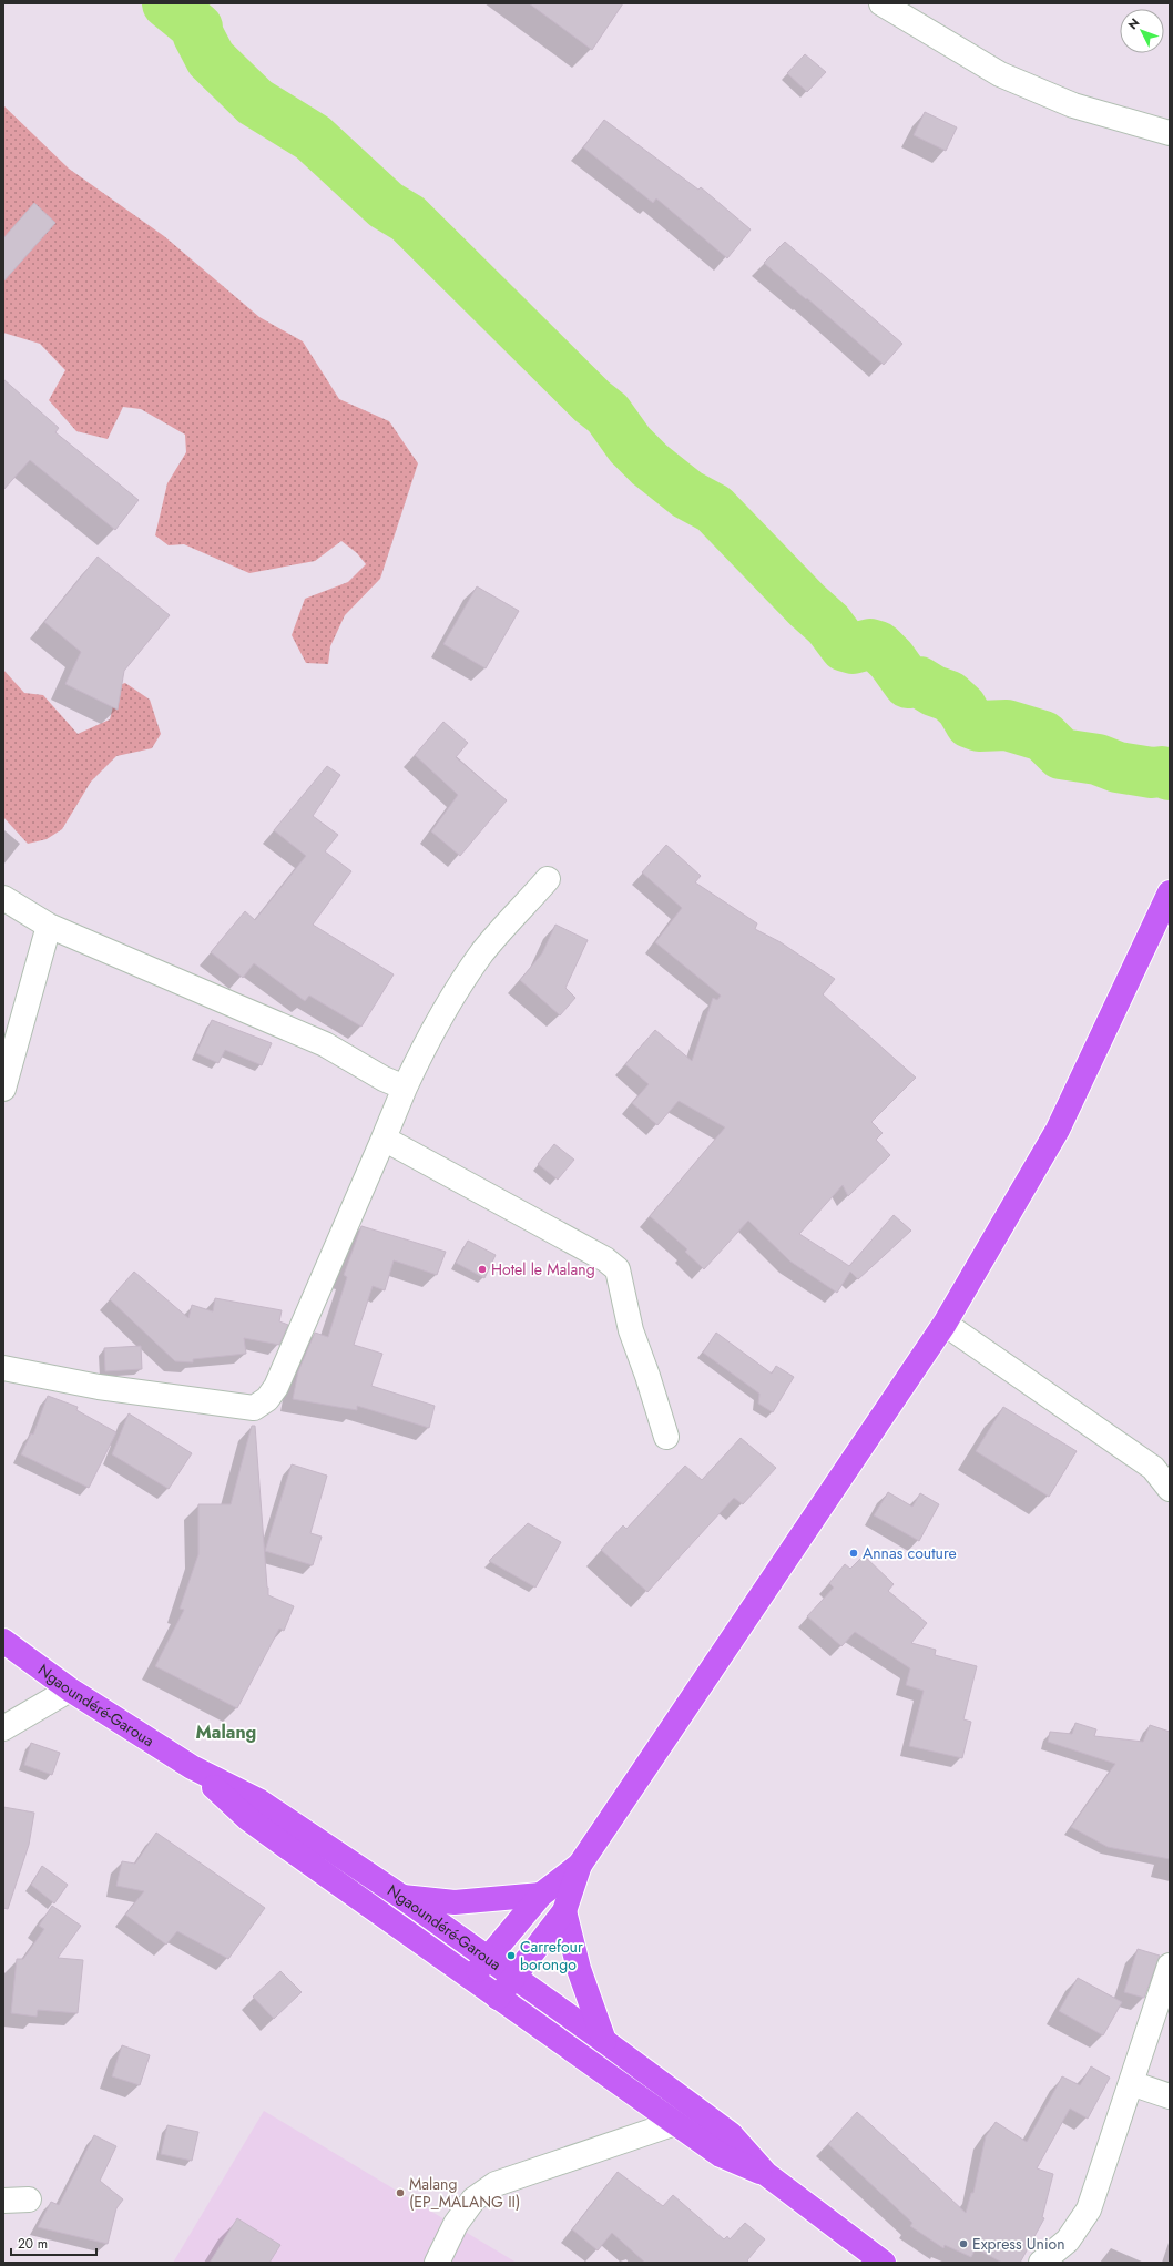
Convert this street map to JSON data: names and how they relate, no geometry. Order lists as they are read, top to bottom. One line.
{"streets":{"highway":["Ngaoundéré-Garoua"]},"districts":["Malang"],"places":["Hotel le Malang","Annas couture","Carrefour borongo","Malang (EP_MALANG II)","Express Union"],"scale_bar":"20 m","north":"top left"}
